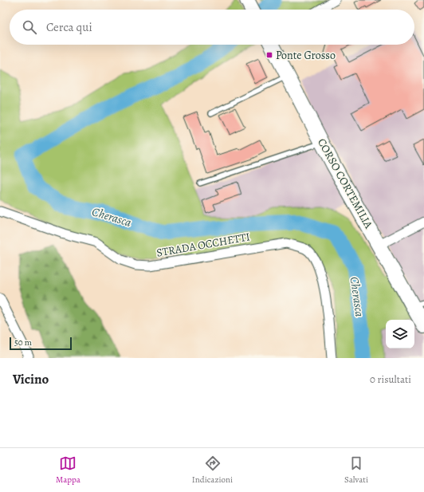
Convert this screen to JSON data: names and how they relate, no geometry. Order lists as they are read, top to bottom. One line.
{"streets":{"main road":["CORSO CORTEMILIA"],"street":["STRADA OCCHETTI"]},"water":["Cherasca"],"places":{"transit":["Ponte Grosso"]},"scale_bar":"50 m","page":{"search":"Cerca qui","scale":"50 m","heading":["Vicino","0 risultati"],"nav":["Mappa","Indicazioni","Salvati"]}}
